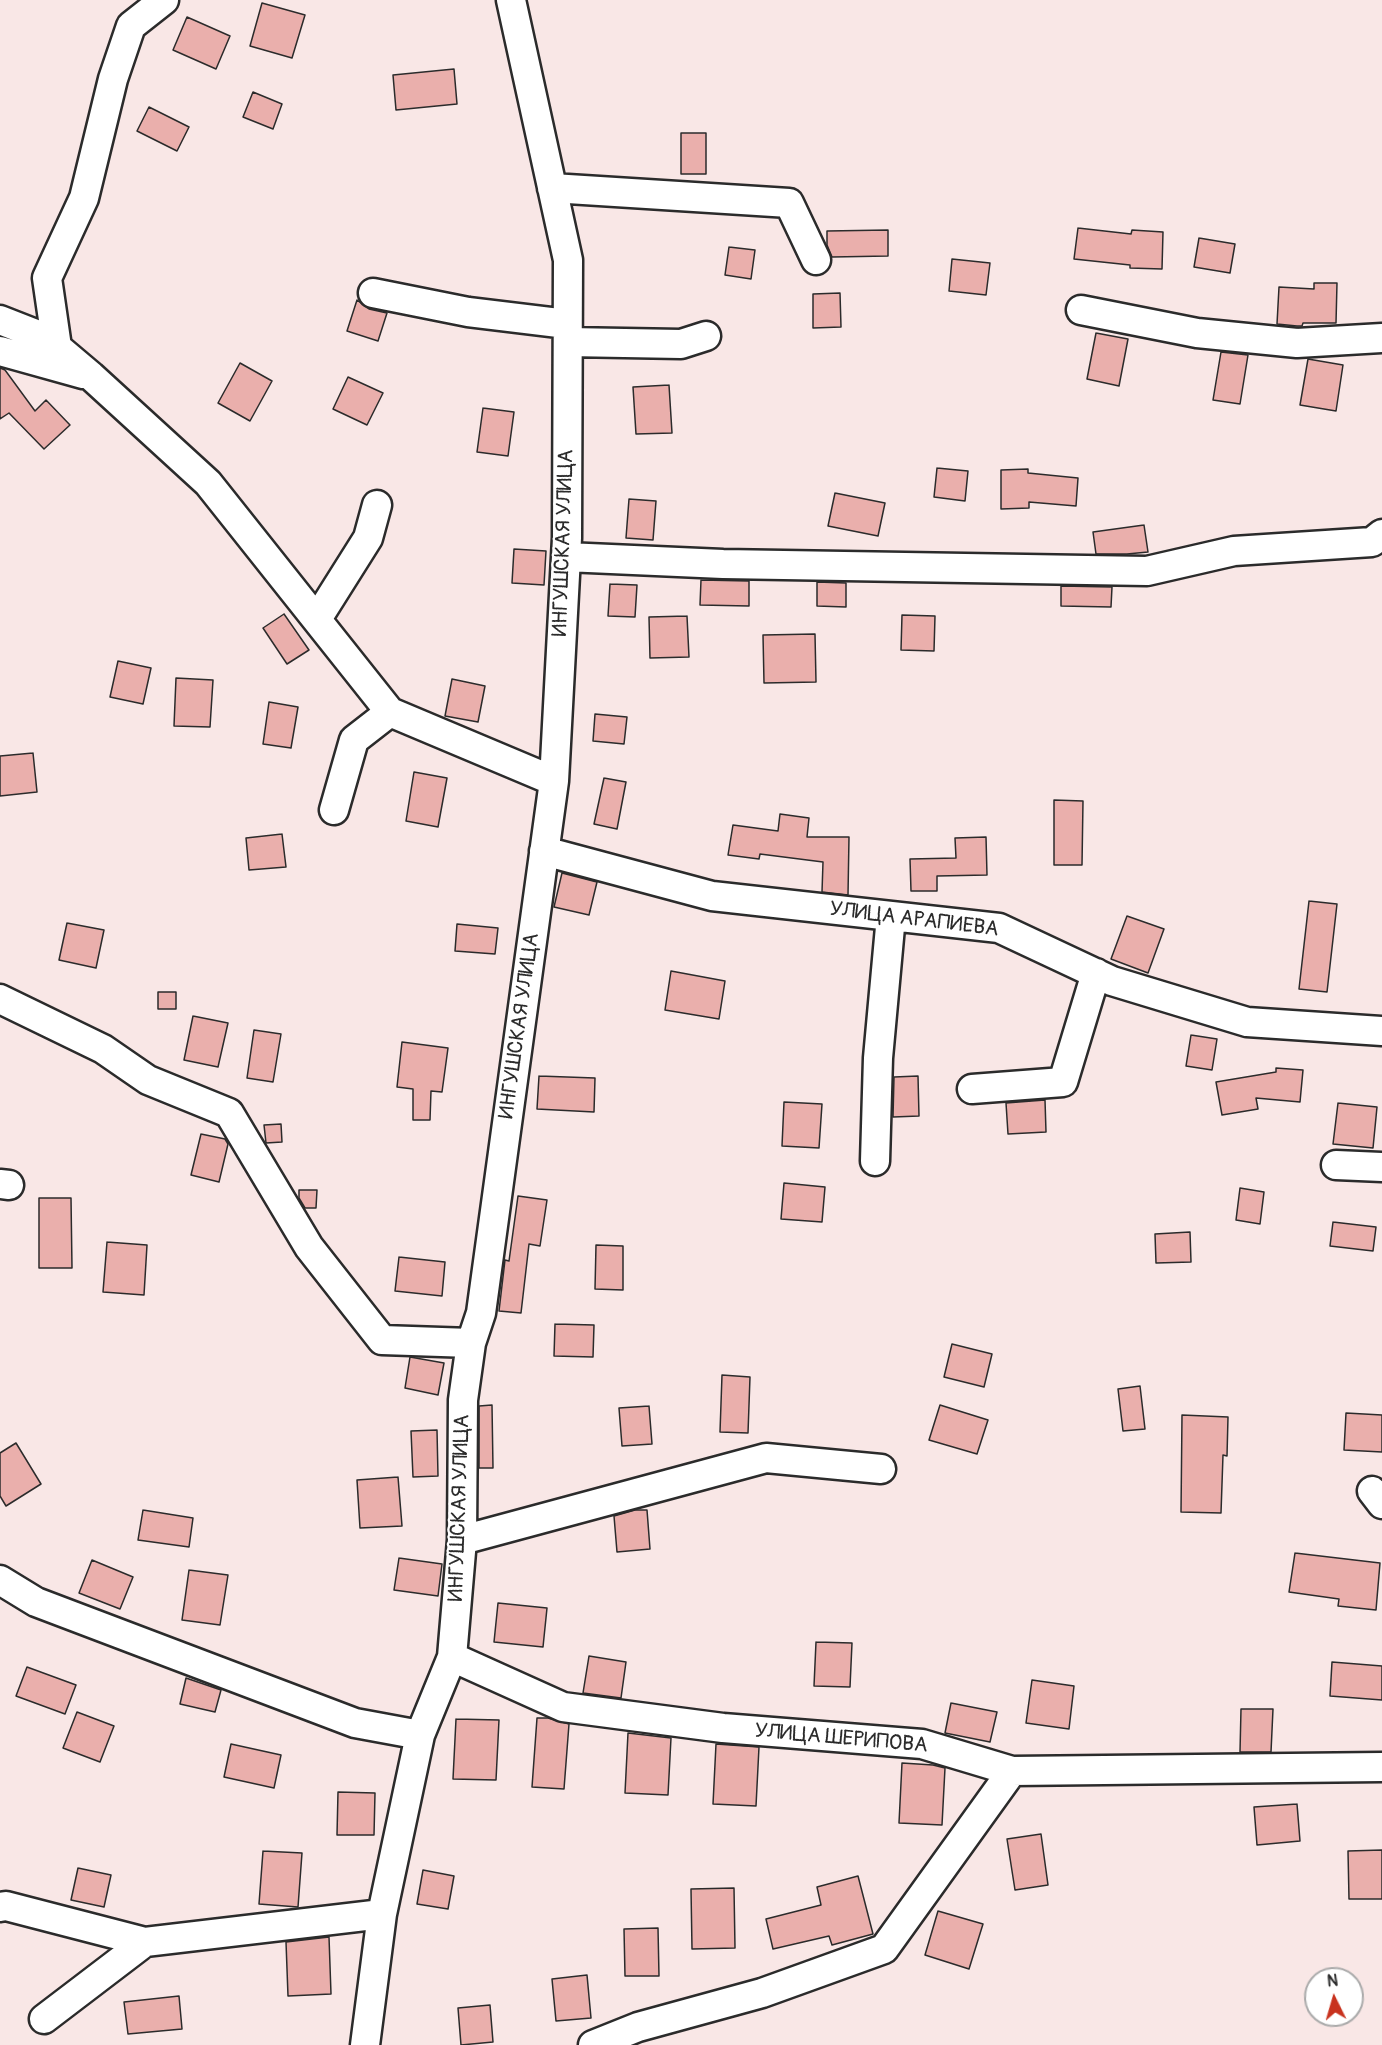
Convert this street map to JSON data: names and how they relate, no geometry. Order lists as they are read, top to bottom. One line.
{"streets":{"street":["ИНГУШСКАЯ УЛИЦА","УЛИЦА АРАПИЕВА","УЛИЦА ШЕРИПОВА"]},"crossings":[["ИНГУШСКАЯ УЛИЦА","УЛИЦА АРАПИЕВА"],["ИНГУШСКАЯ УЛИЦА","УЛИЦА ШЕРИПОВА"]],"north":"top"}
